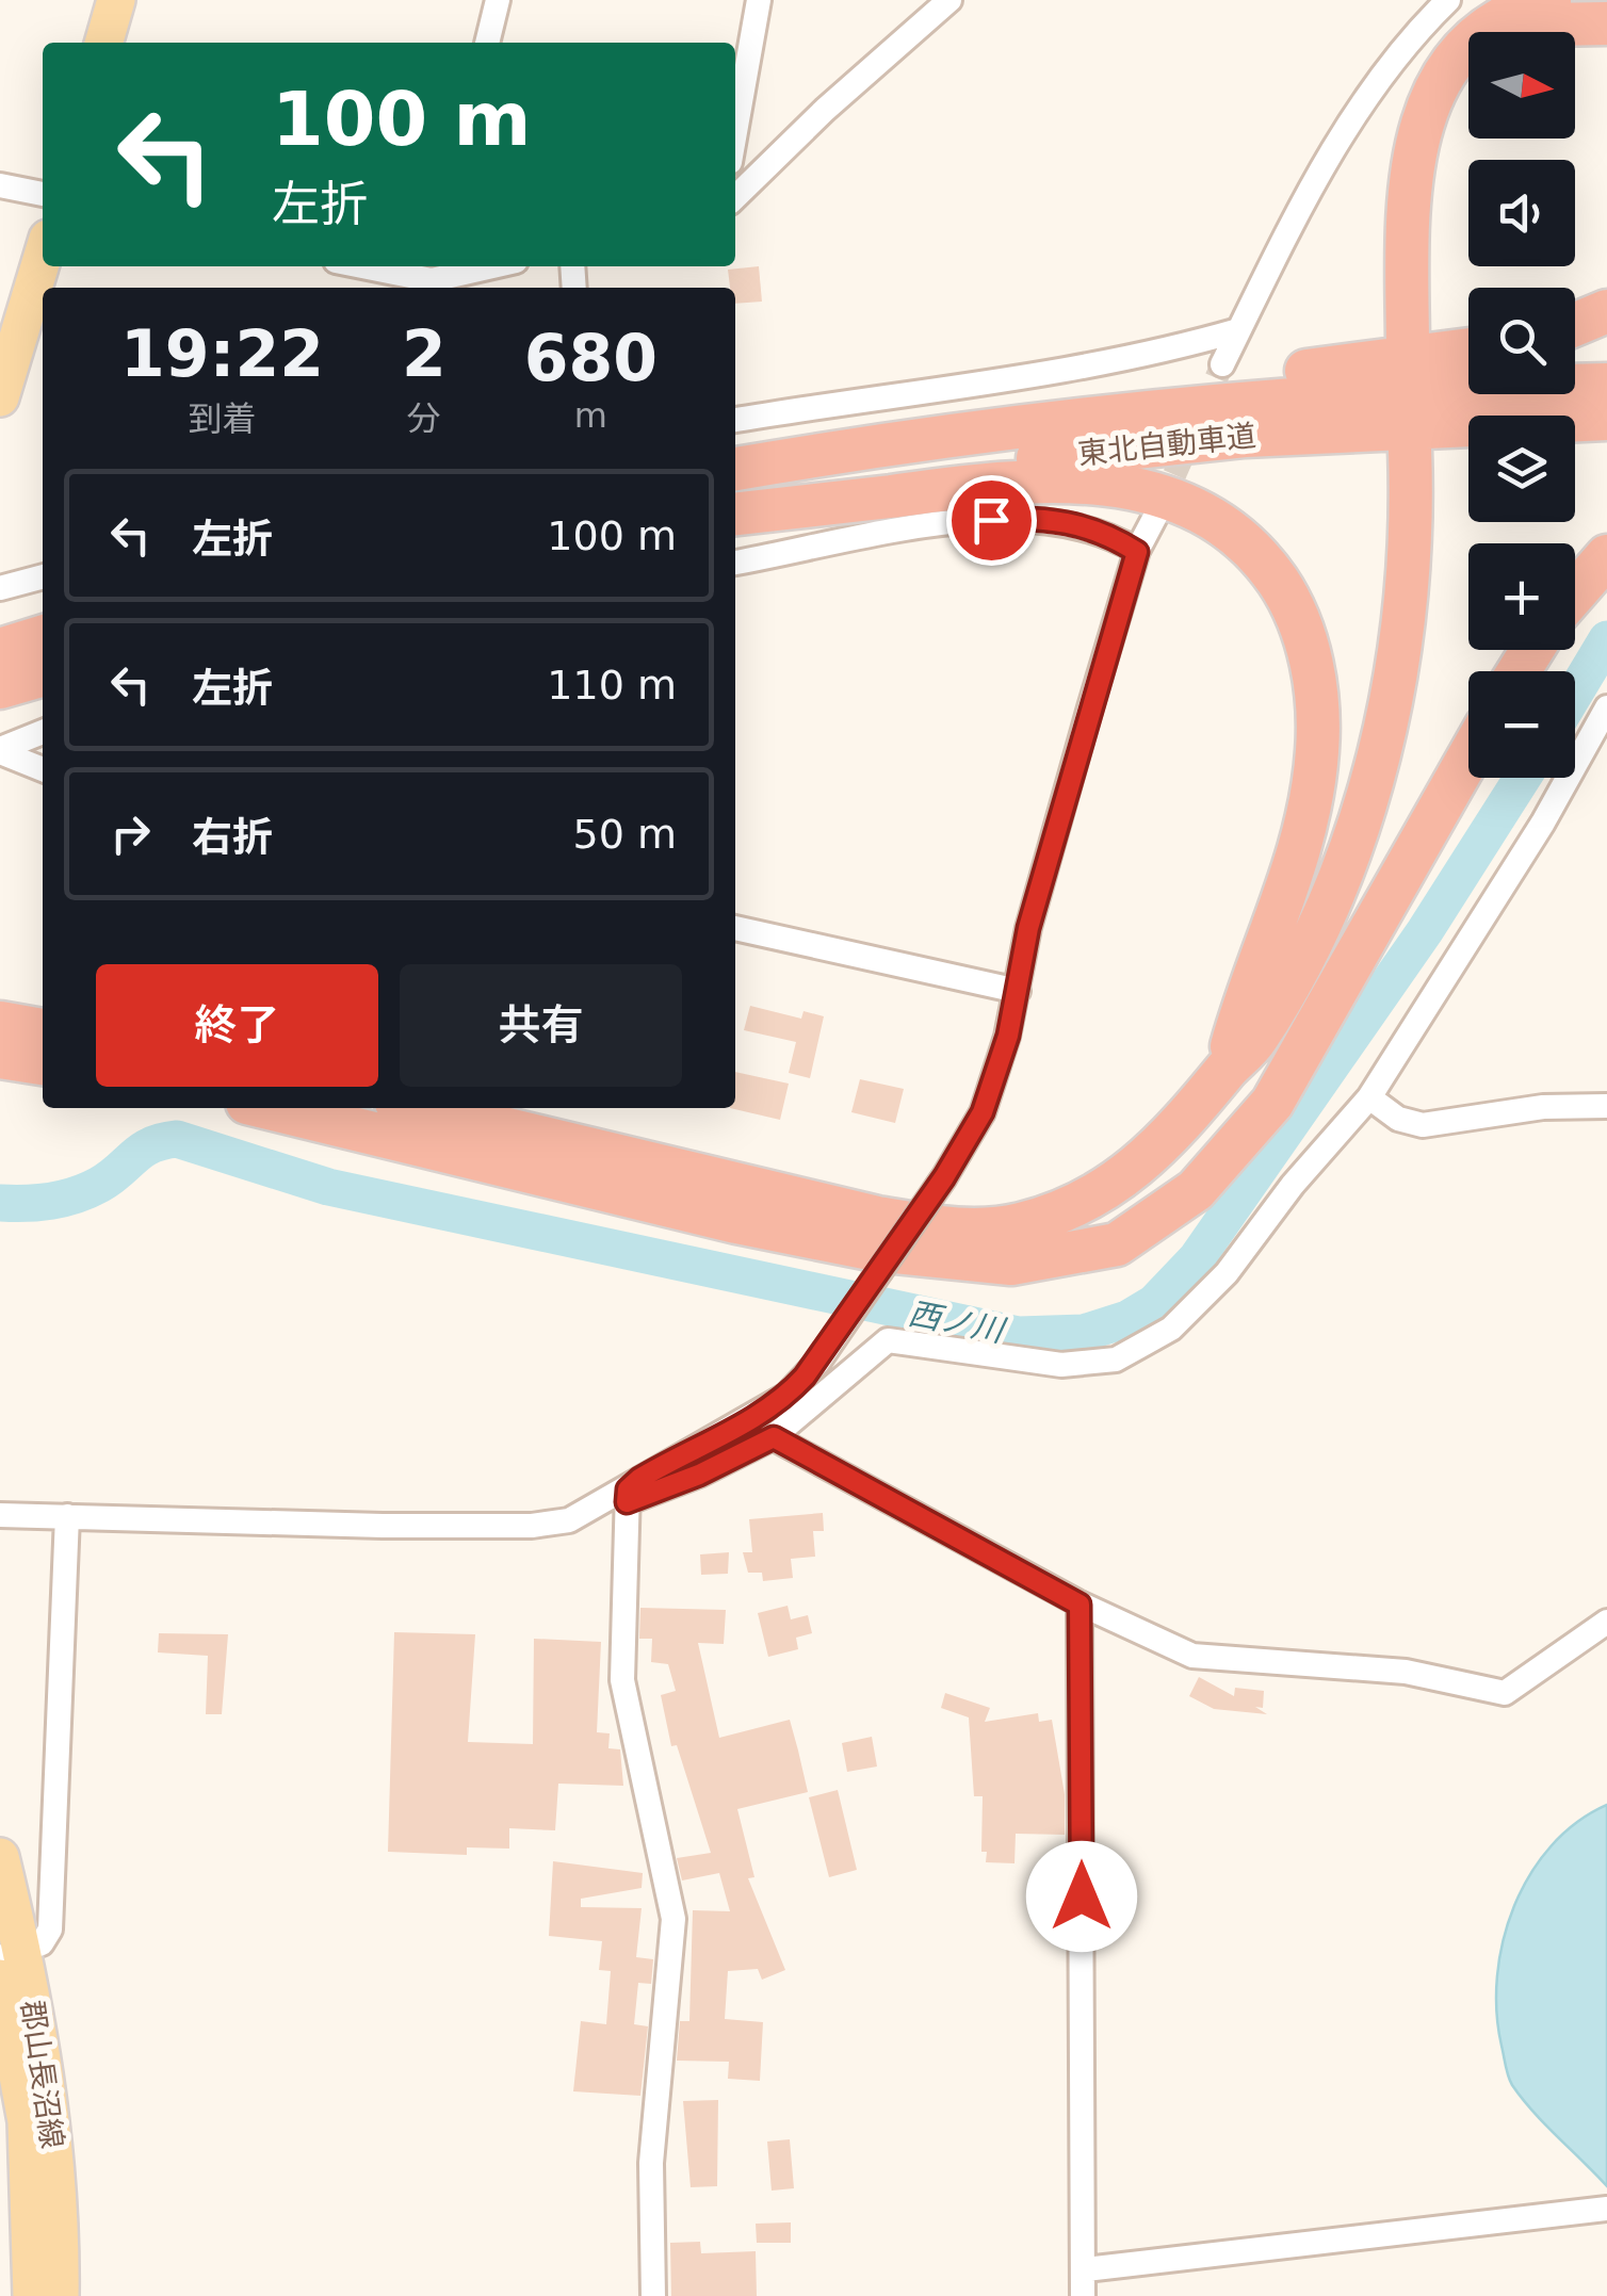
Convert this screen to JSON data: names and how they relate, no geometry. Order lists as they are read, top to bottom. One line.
{"streets":{"highway":["東北自動車道"],"main road":["郡山長沼線"]},"water":["西ノ川"],"north":"right","page":{"map_buttons":["+","−"],"turn":["100 m","左折"],"eta":["19:22","到着","2","分","680","m"],"list":[{"name":"左折","value":"100 m"},{"name":"左折","value":"110 m"},{"name":"右折","value":"50 m"}],"buttons":["終了","共有"]}}
